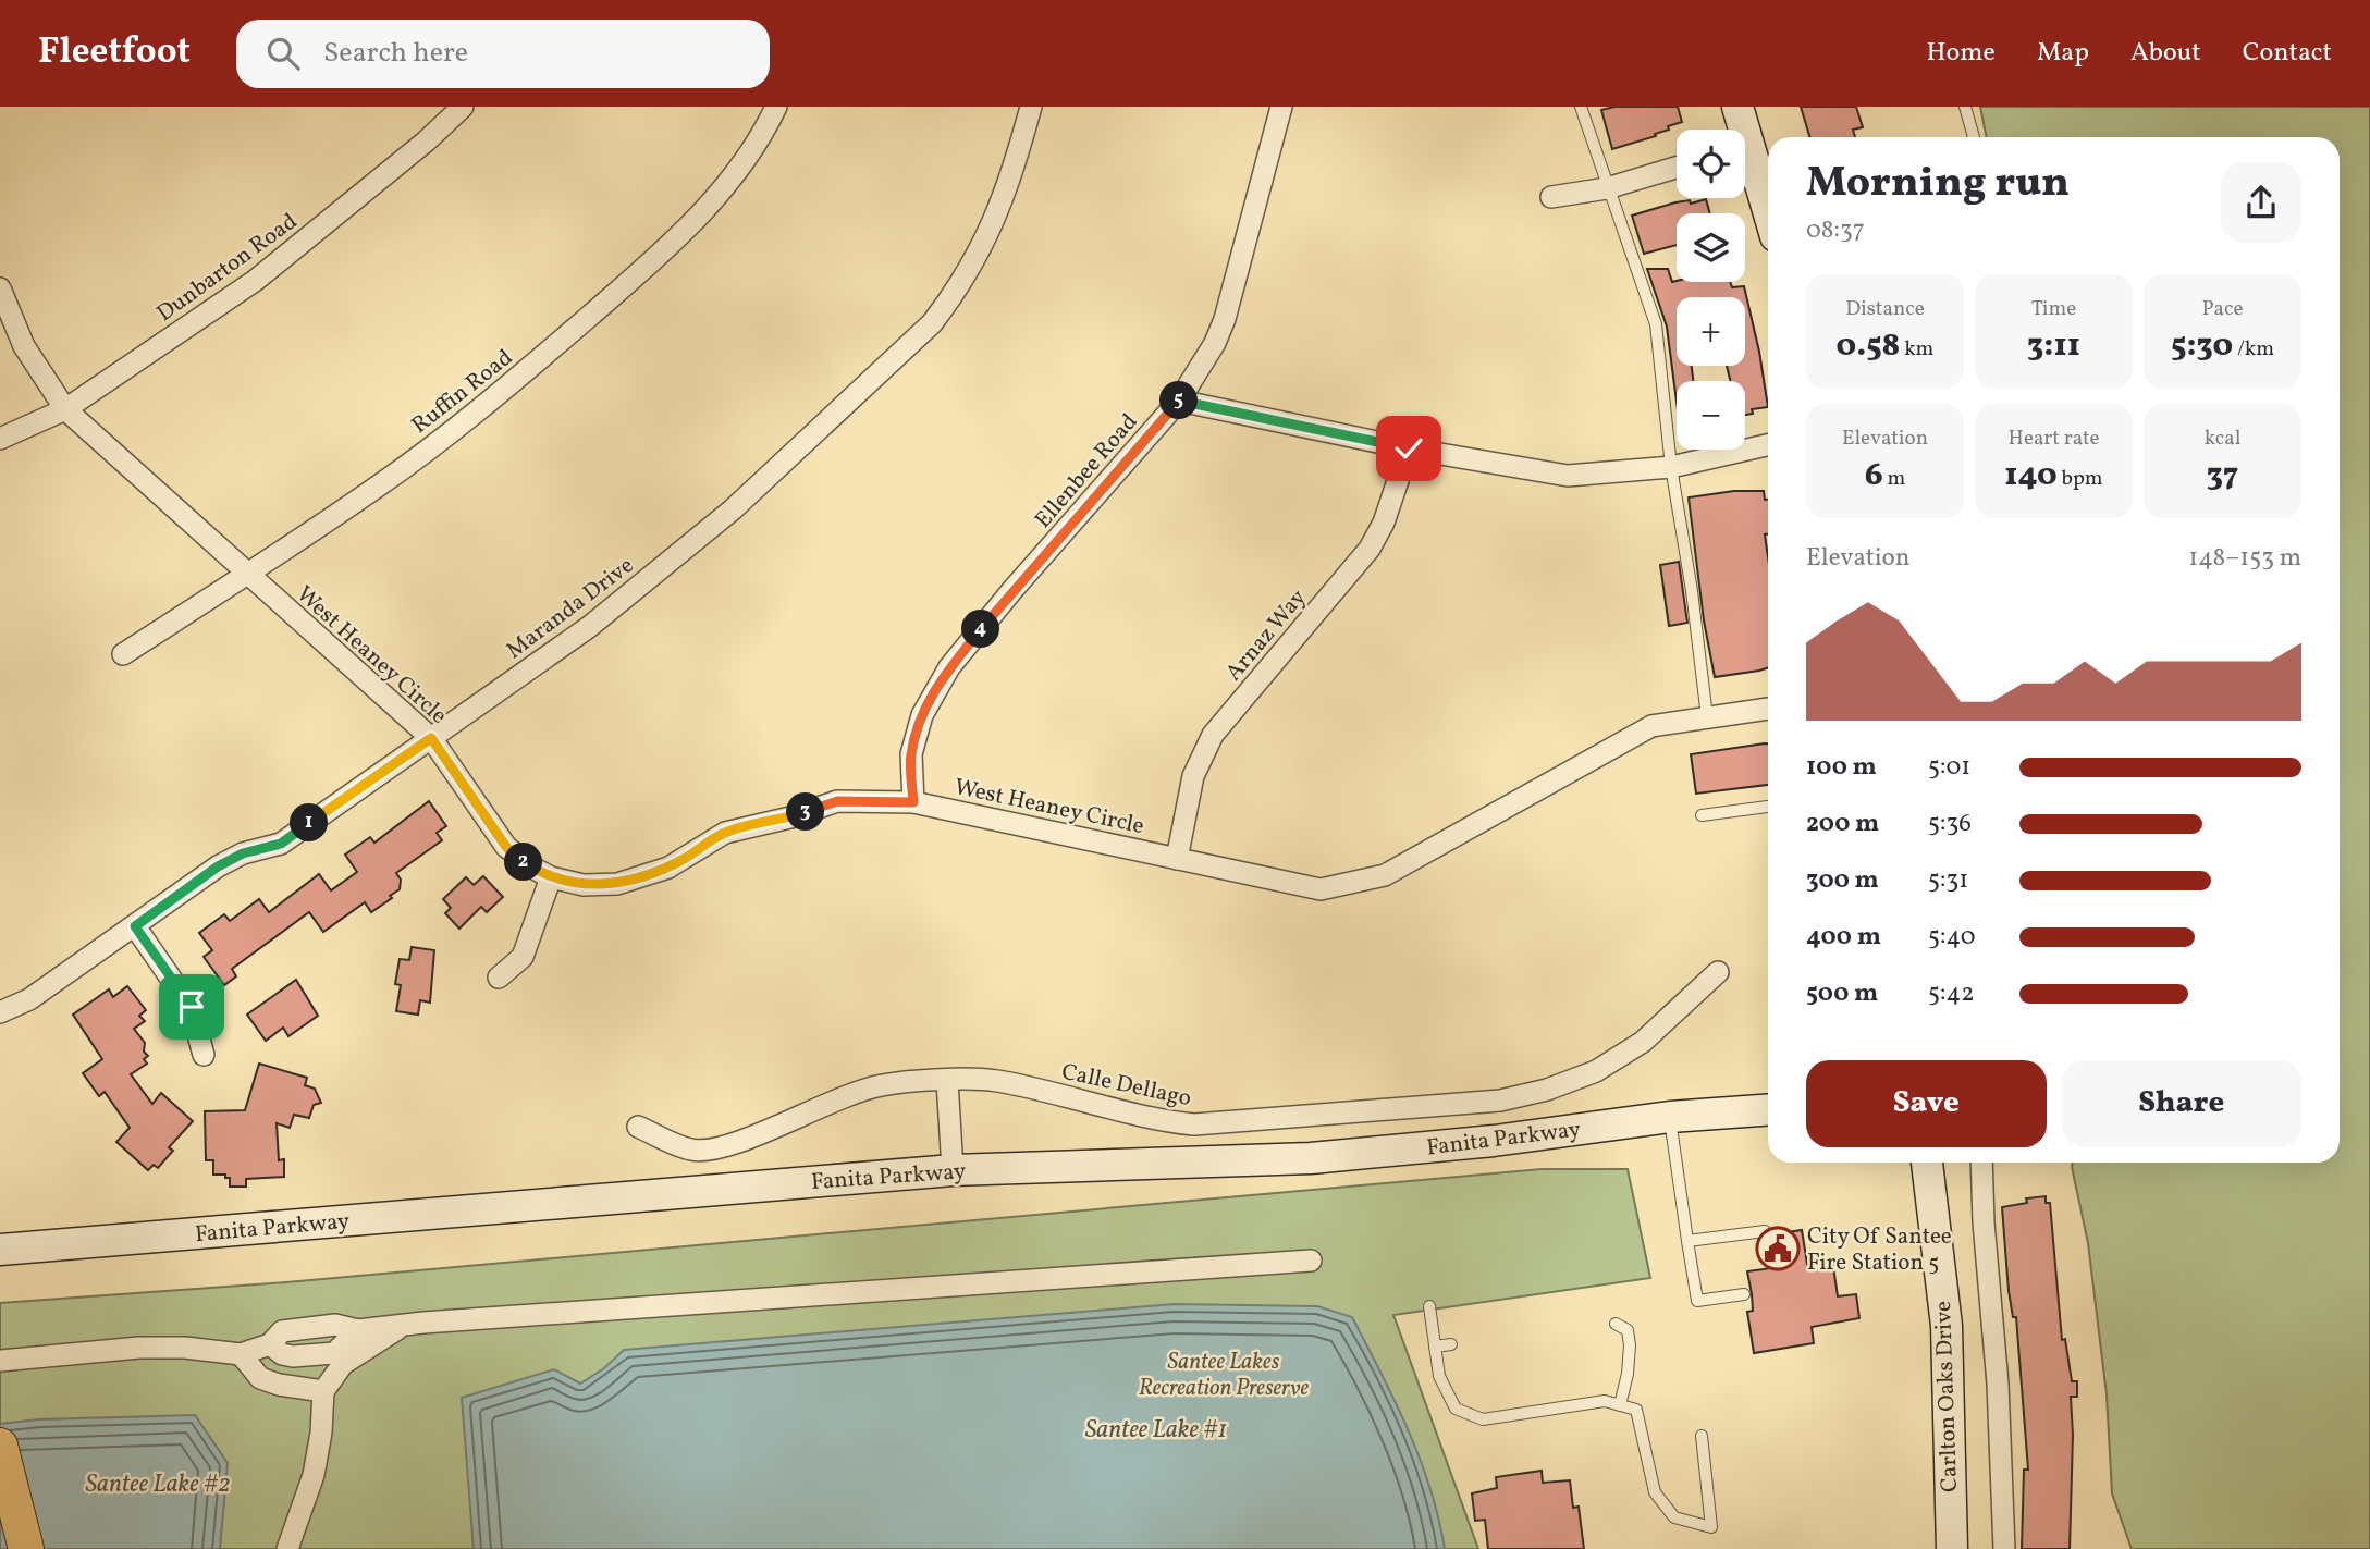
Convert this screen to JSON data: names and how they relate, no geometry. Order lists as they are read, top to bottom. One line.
{"streets":{"street":["Dunbarton Road","Ruffin Road","Ellenbee Road","Maranda Drive","Arnaz Way","West Heaney Circle","Calle Dellago","Fanita Parkway","Carlton Oaks Drive"]},"crossings":[["Dunbarton Road","West Heaney Circle"],["Ruffin Road","West Heaney Circle"],["Ellenbee Road","West Heaney Circle"],["Maranda Drive","West Heaney Circle"],["Arnaz Way","West Heaney Circle"]],"water":["Santee Lake #1","Santee Lake #2"],"parks":["Santee Lakes Recreation Preserve"],"places":{"public building":["City Of Santee Fire Station 5"]},"page":{"header":"Fleetfoot","search":"Search here","nav":["Home","Map","About","Contact"],"map_buttons":["+","−"],"heading":["Morning run","08:37"],"stats":[["Distance","0.58 km"],["Time","3:11"],["Pace","5:30 /km"],["Elevation","6 m"],["Heart rate","140 bpm"],["kcal","37"]],"pins":["5","4","3","1","2"],"chart":["Elevation","148–153 m"],"list":[{"name":"100 m","note":"5:01"},{"name":"200 m","note":"5:36"},{"name":"300 m","note":"5:31"},{"name":"400 m","note":"5:40"},{"name":"500 m","note":"5:42"}],"buttons":["Save","Share"]}}
